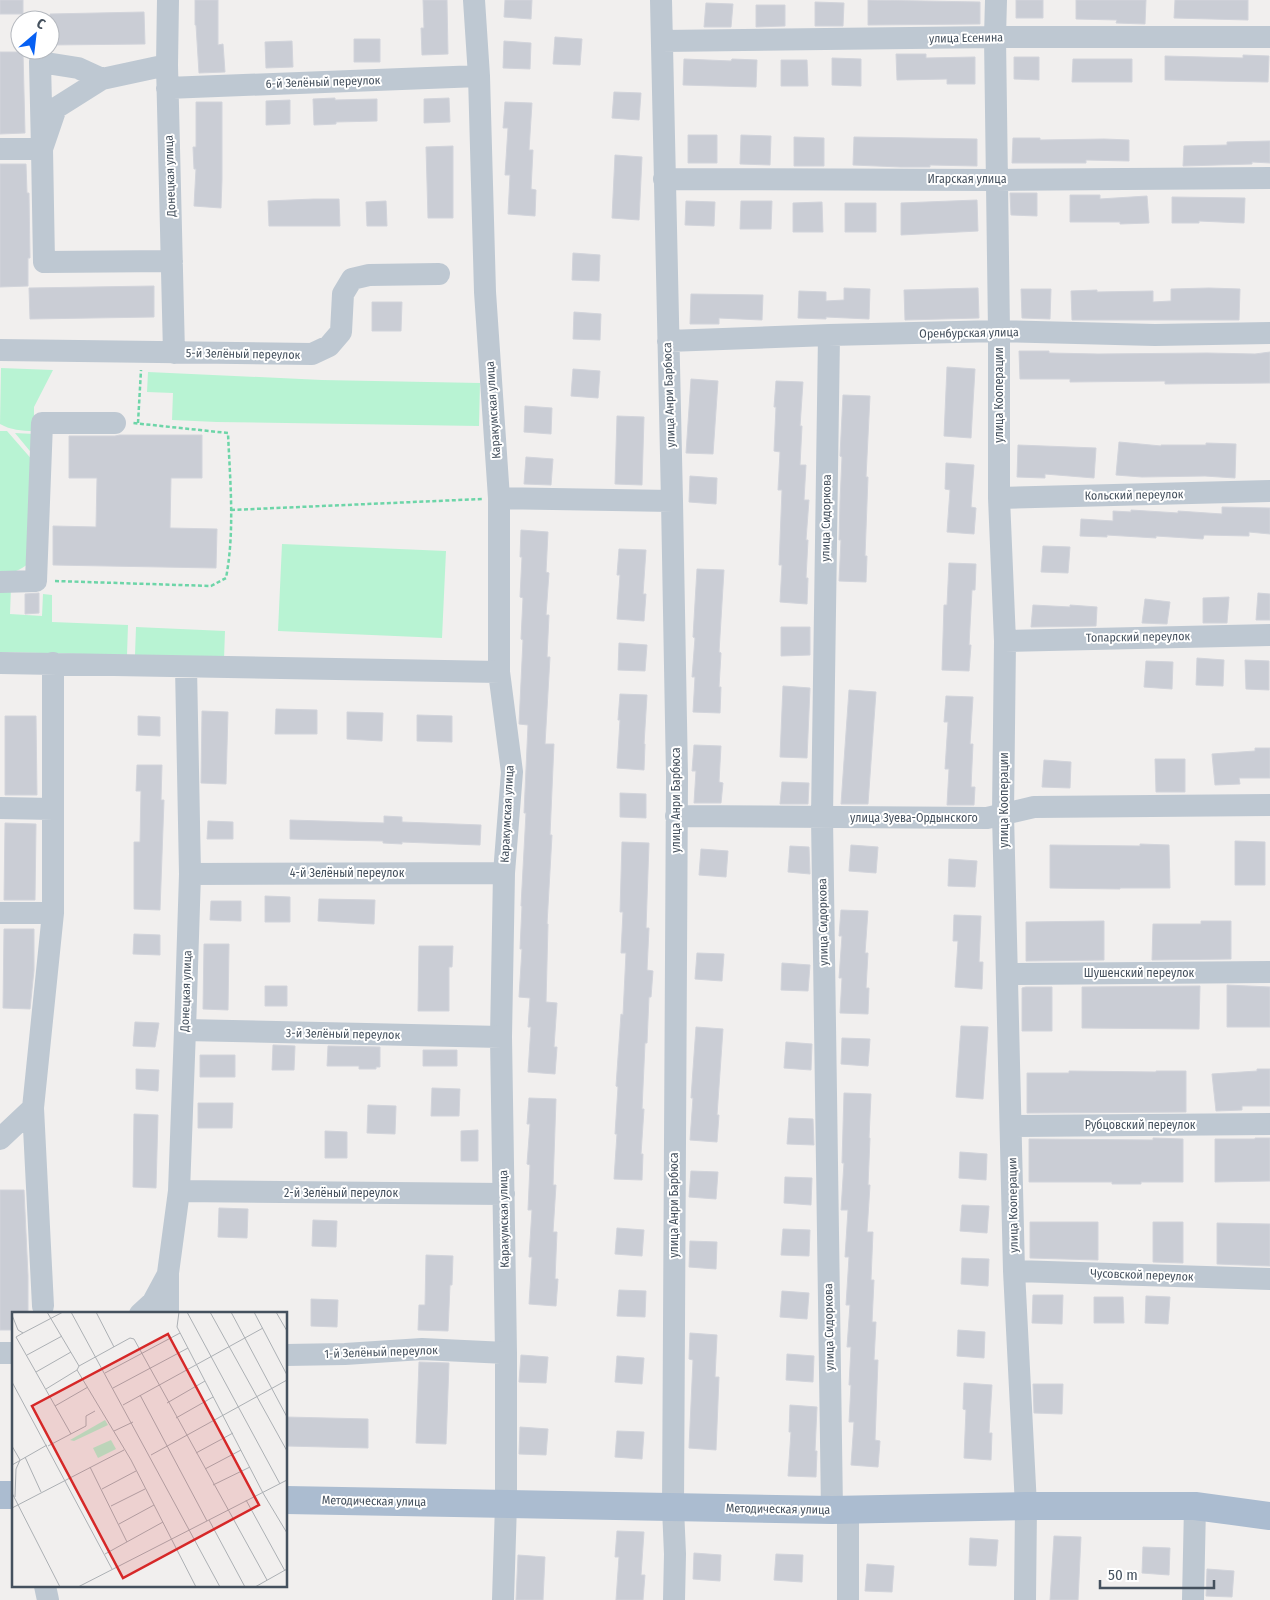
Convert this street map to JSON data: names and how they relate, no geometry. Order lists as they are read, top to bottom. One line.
{"streets":{"main road":["Методическая улица"],"street":["улица Есенина","6-й Зелёный переулок","Донецкая улица","Игарская улица","Оренбурская улица","5-й Зелёный переулок","улица Анри Барбюса","улица Кооперации","Каракумская улица","Кольский переулок","улица Сидоркова","Топарский переулок","улица Зуева-Ордынского","4-й Зелёный переулок","Шушенский переулок","3-й Зелёный переулок","Рубцовский переулок","2-й Зелёный переулок","Чусовской переулок","1-й Зелёный переулок"]},"crossings":[["улица Есенина","улица Анри Барбюса"],["улица Есенина","улица Кооперации"],["6-й Зелёный переулок","Донецкая улица"],["6-й Зелёный переулок","Каракумская улица"],["Донецкая улица","5-й Зелёный переулок"],["Донецкая улица","4-й Зелёный переулок"],["Донецкая улица","3-й Зелёный переулок"],["Донецкая улица","2-й Зелёный переулок"],["Игарская улица","улица Анри Барбюса"],["Игарская улица","улица Кооперации"],["Оренбурская улица","улица Анри Барбюса"],["Оренбурская улица","улица Кооперации"],["Оренбурская улица","улица Сидоркова"],["улица Анри Барбюса","улица Зуева-Ордынского"],["улица Анри Барбюса","Методическая улица"],["улица Кооперации","Кольский переулок"],["улица Кооперации","Топарский переулок"],["улица Кооперации","улица Зуева-Ордынского"],["улица Кооперации","Шушенский переулок"],["улица Кооперации","Рубцовский переулок"],["улица Кооперации","Чусовской переулок"],["улица Кооперации","Методическая улица"],["Каракумская улица","4-й Зелёный переулок"],["Каракумская улица","3-й Зелёный переулок"],["Каракумская улица","2-й Зелёный переулок"],["Каракумская улица","1-й Зелёный переулок"],["Каракумская улица","Методическая улица"],["улица Сидоркова","улица Зуева-Ордынского"],["улица Сидоркова","Методическая улица"]],"scale_bar":"50 m","north":"top right"}
